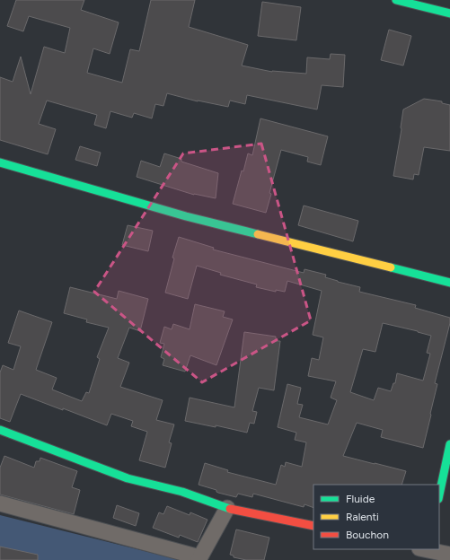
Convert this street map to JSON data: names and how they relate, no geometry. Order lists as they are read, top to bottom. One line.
{"legend":["Fluide","Ralenti","Bouchon"]}
